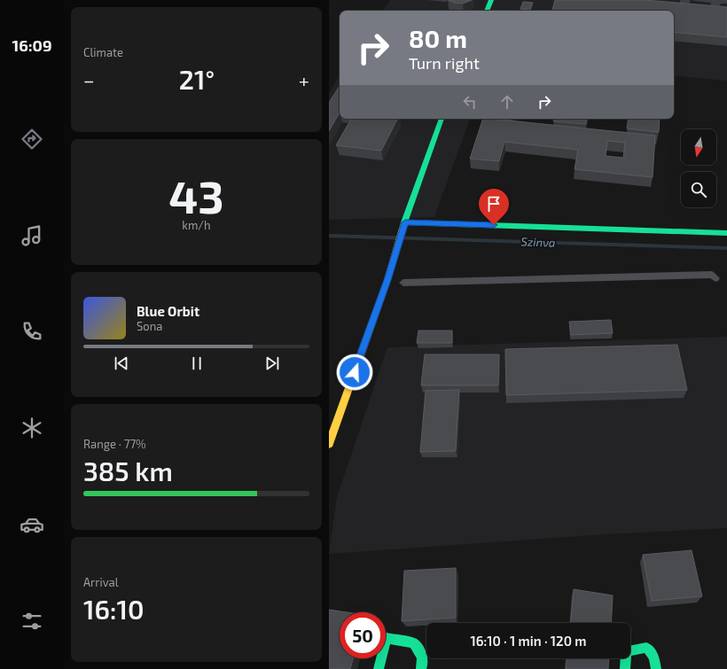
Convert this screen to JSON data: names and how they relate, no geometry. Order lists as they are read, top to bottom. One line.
{"water":["Szinva"],"north":"bottom","page":{"tabs":"16:09","tile":["Climate",["43","km/h"],["Range · 77%","385 km"],["Arrival","16:10"]],"turn":["80 m","Turn right"],"heat":["−","21°","+"],"song":["Blue Orbit","Sona"],"limit":"50","trip":"16:10 · 1 min · 120 m"}}
